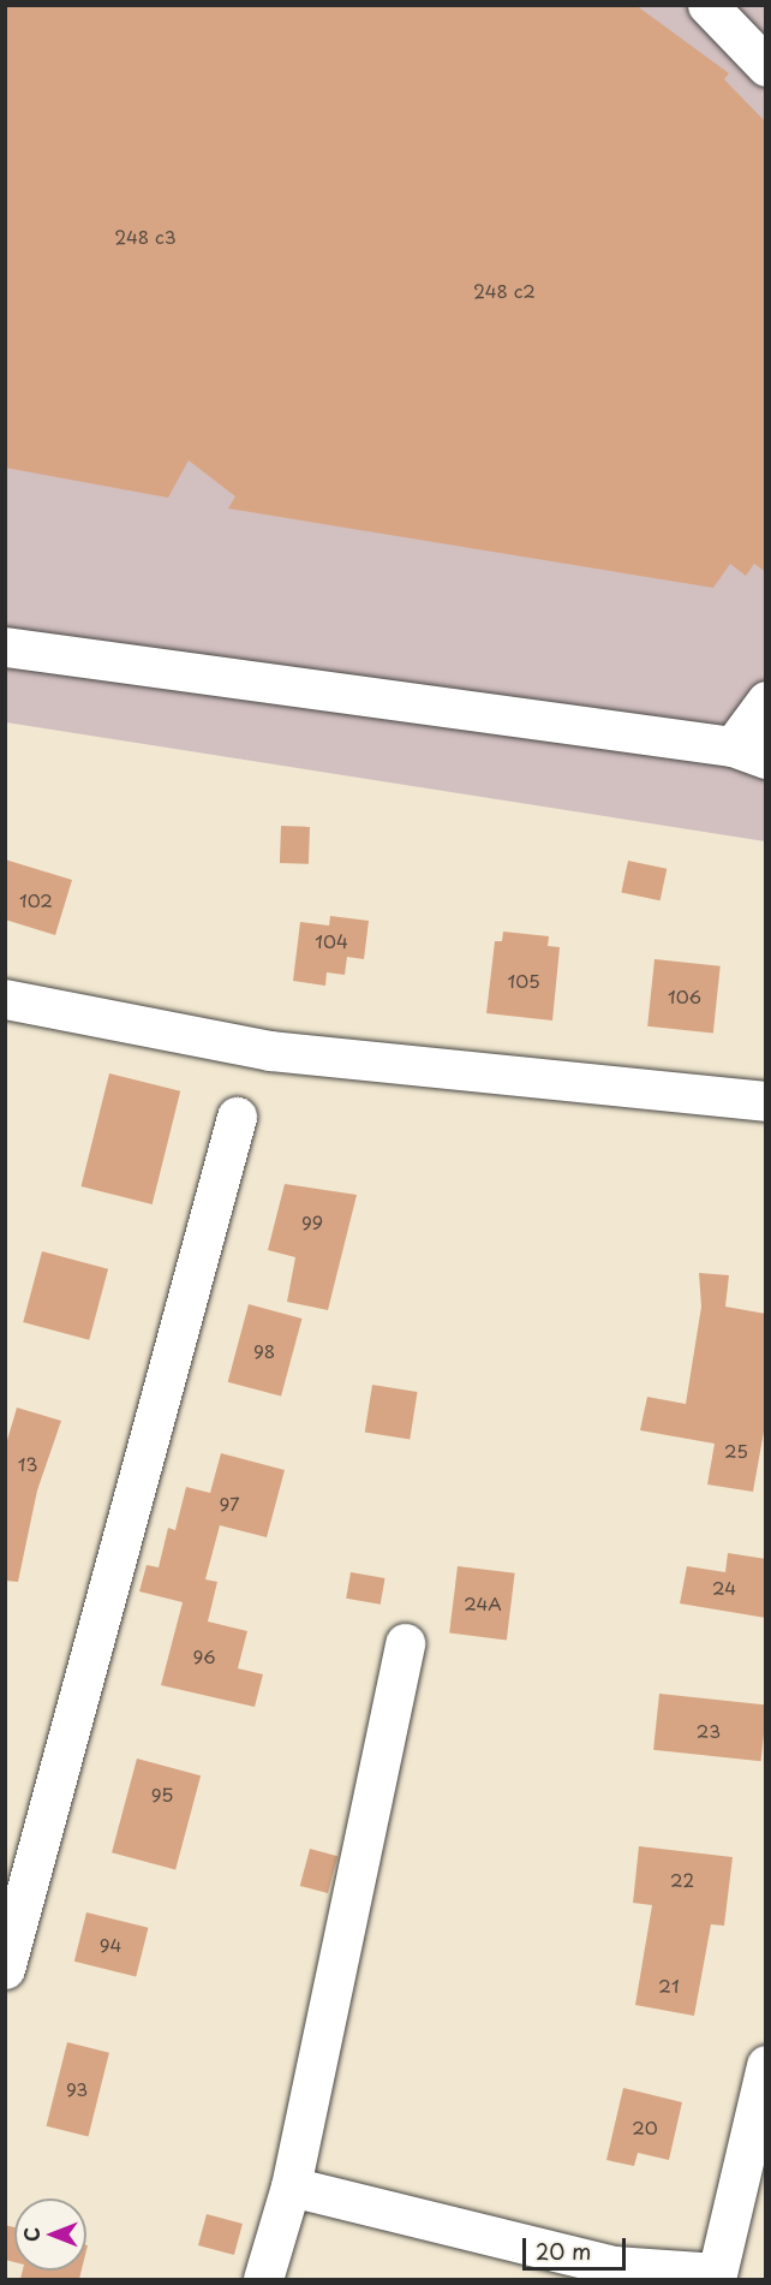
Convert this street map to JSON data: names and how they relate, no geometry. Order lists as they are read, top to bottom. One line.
{"house_numbers":["248 с3","248 с2","102","104","105","106","99","98","25","13","97","24","24А","96","23","95","22","94","21","93","20"],"scale_bar":"20 m","north":"left"}
